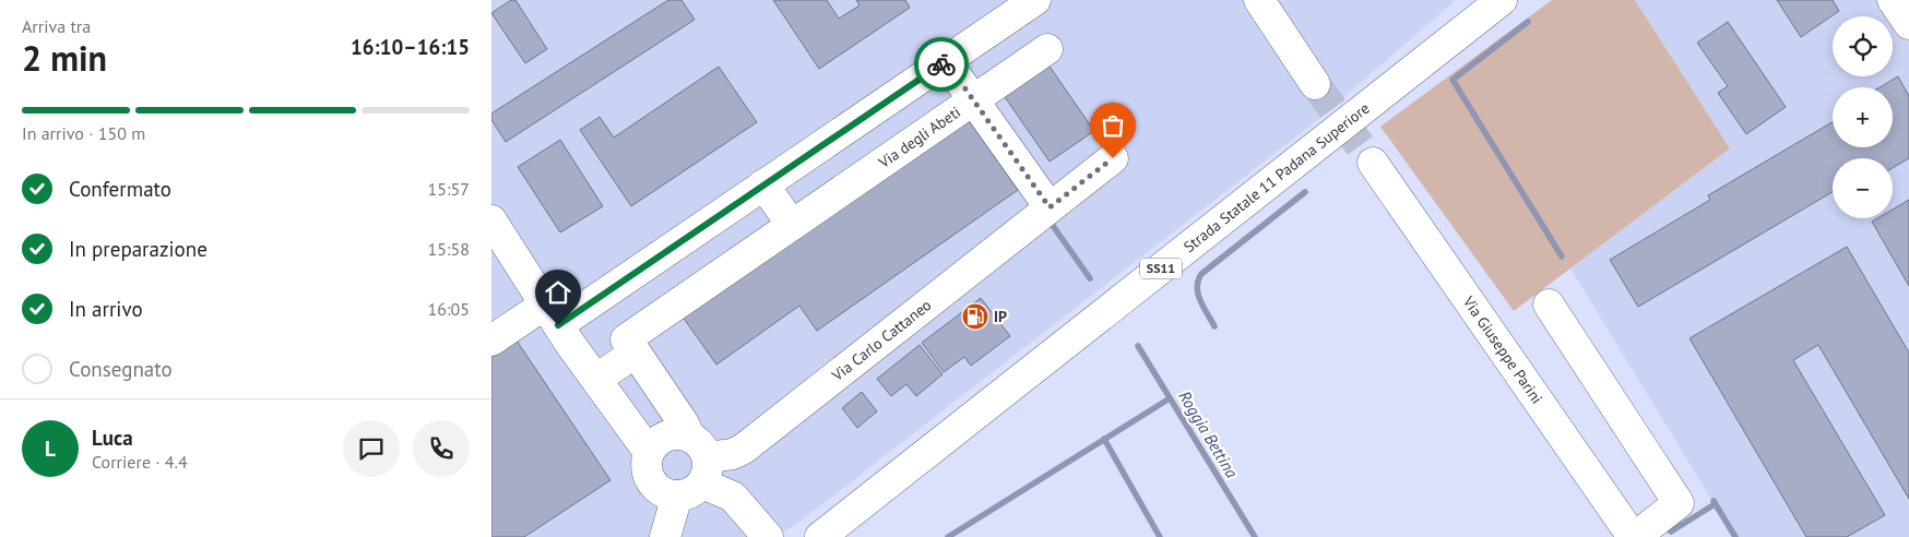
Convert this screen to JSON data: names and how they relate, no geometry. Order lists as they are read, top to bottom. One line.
{"streets":{"street":["Via degli Abeti","Strada Statale 11 Padana Superiore","SS11","Via Carlo Cattaneo","Via Giuseppe Parini"]},"water":["Roggia Bettina"],"places":{"fuel station":["IP"]},"page":{"heading":["2 min","Arriva tra","16:10–16:15"],"panel":["Luca","Corriere · 4.4"],"map_buttons":["+","−"],"bar":"In arrivo · 150 m","list":[["Confermato","15:57"],["In preparazione","15:58"],["In arrivo","16:05"],"Consegnato"],"round":"L"}}
